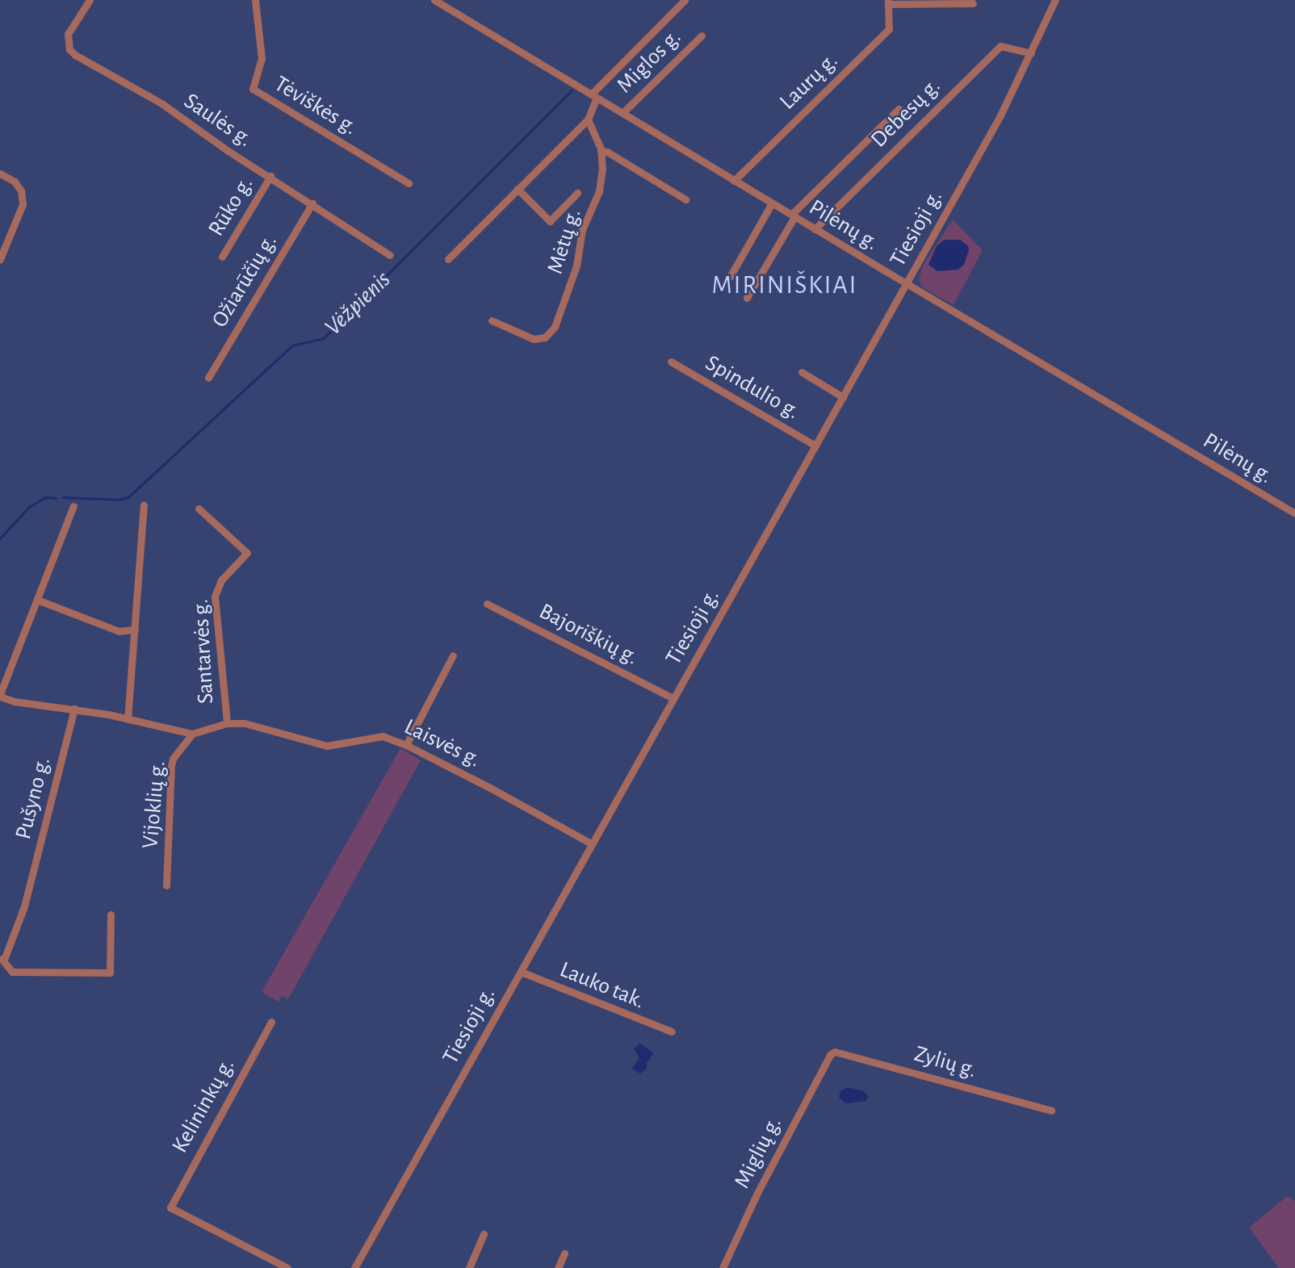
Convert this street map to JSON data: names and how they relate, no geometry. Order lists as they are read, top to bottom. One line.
{"streets":{"street":["Miglos g.","Laurų g.","Tėviškės g.","Debesų g.","Saulės g.","Rūko g.","Pilėnų g.","Tiesioji g.","Mėtų g.","Ožiarūčių g.","Spindulio g.","Bajoriškių g.","Santarvės g.","Laisvės g.","Pušyno g.","Vijoklių g.","Lauko tak.","Zylių g.","Kelininkų g.","Miglių g."]},"crossings":[["Miglos g.","Pilėnų g."],["Laurų g.","Pilėnų g."],["Debesų g.","Pilėnų g."],["Debesų g.","Tiesioji g."],["Saulės g.","Rūko g."],["Saulės g.","Ožiarūčių g."],["Pilėnų g.","Tiesioji g."],["Tiesioji g.","Spindulio g."],["Tiesioji g.","Bajoriškių g."],["Tiesioji g.","Laisvės g."],["Tiesioji g.","Lauko tak."],["Santarvės g.","Laisvės g."],["Laisvės g.","Pušyno g."],["Laisvės g.","Vijoklių g."],["Zylių g.","Miglių g."]],"districts":["MIRINIŠKIAI"],"water":["Vėžpienis"]}
